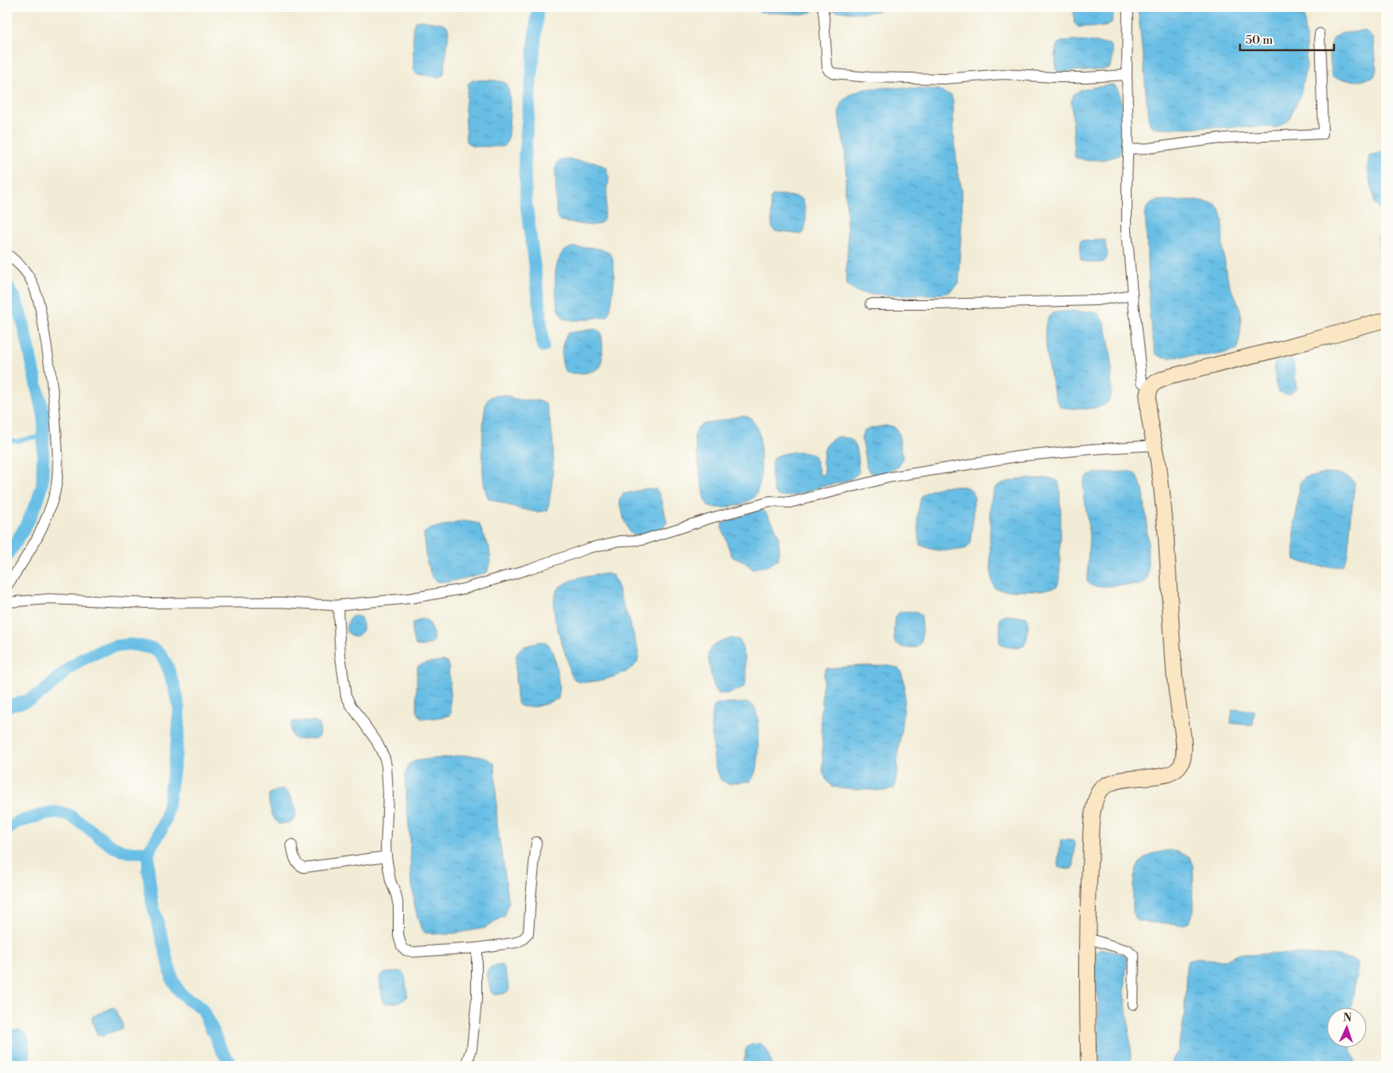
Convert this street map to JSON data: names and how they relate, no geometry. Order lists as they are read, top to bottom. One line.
{"scale_bar":"50 m","north":"top"}
